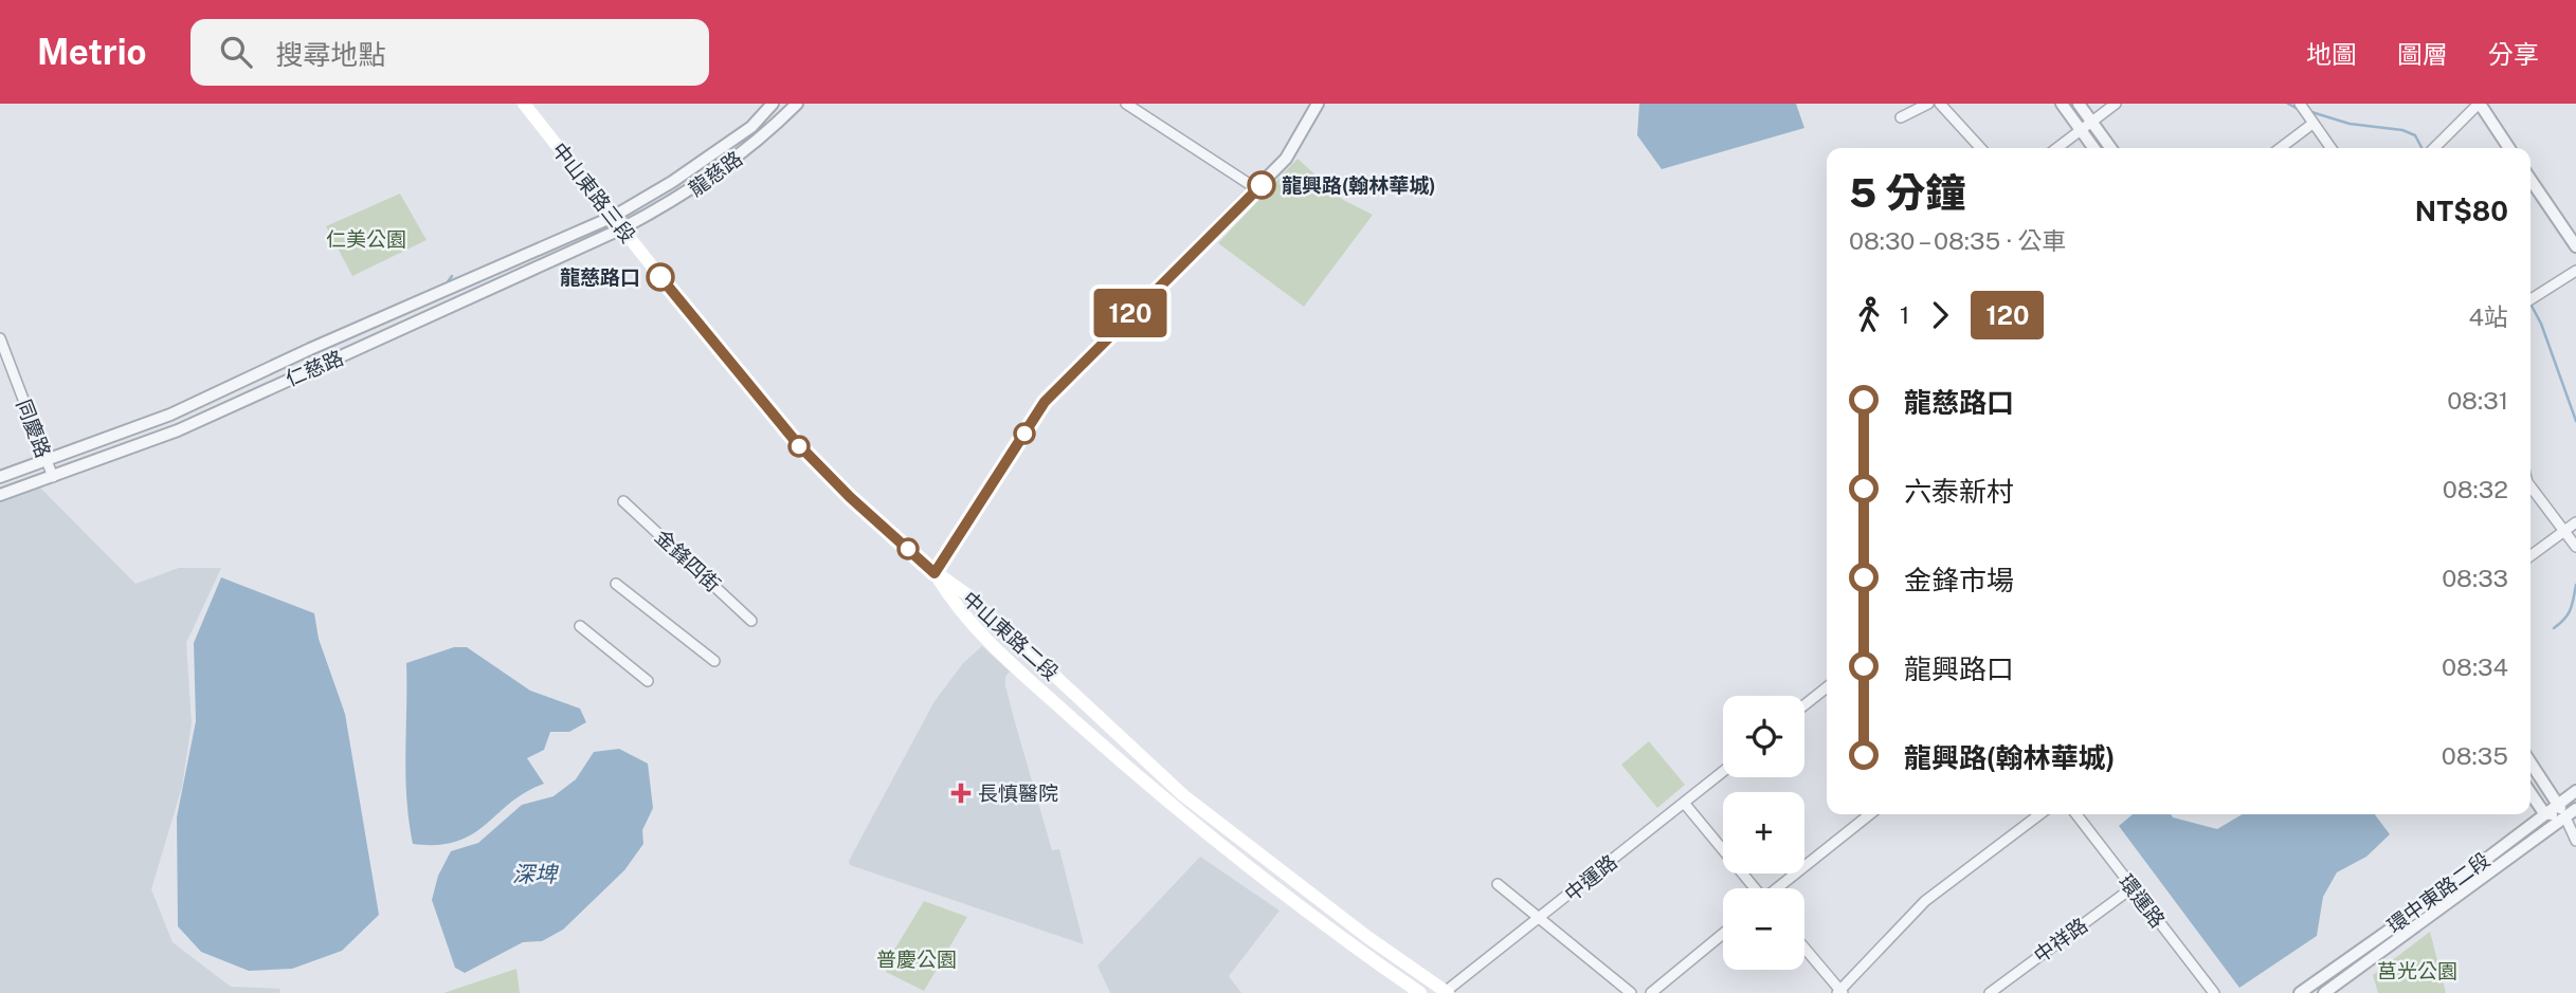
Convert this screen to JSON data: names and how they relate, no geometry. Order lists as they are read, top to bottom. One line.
{"streets":{"main road":["中山東路三段","中山東路二段"],"street":["龍慈路","仁慈路","同慶路","金鋒四街","中運路","環中東路二段","環運路","中祥路"]},"crossings":[["龍慈路","中山東路三段"],["龍慈路","仁慈路"],["中山東路三段","仁慈路"],["中山東路三段","中山東路二段"],["仁慈路","同慶路"],["中山東路二段","中運路"],["環運路","中祥路"]],"water":["深埤"],"parks":["仁美公園","普慶公園","莒光公園"],"places":{"other":["龍興路(翰林華城)","龍慈路口"],"health":["長慎醫院"]},"lines":["bus line 120"],"page":{"header":"Metrio","search":"搜尋地點","nav":["地圖","圖層","分享"],"on_map":"120","heading":["5 分鐘","08:30 – 08:35 · 公車","NT$80"],"legs":["1","120","4站"],"list":[{"name":"龍慈路口","value":"08:31"},{"name":"六泰新村","value":"08:32"},{"name":"金鋒市場","value":"08:33"},{"name":"龍興路口","value":"08:34"},{"name":"龍興路(翰林華城)","value":"08:35"}],"map_buttons":["+","−"]}}
